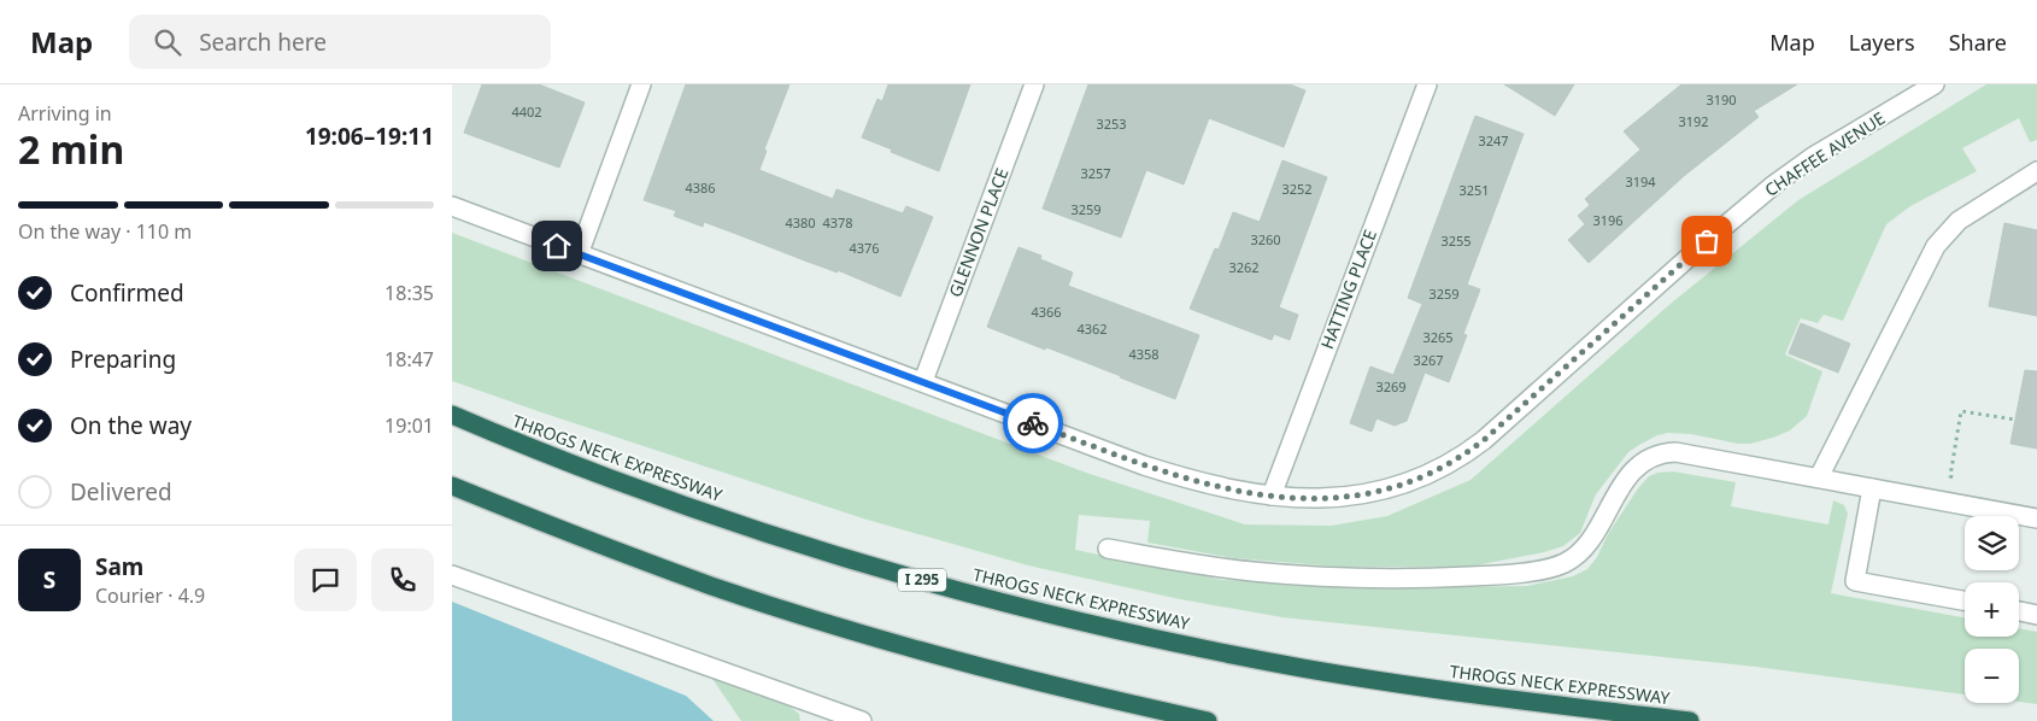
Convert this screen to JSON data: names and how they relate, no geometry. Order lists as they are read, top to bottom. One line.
{"streets":{"highway":["THROGS NECK EXPRESSWAY","I 295"],"street":["CHAFFEE AVENUE","GLENNON PLACE","HATTING PLACE"]},"crossings":[["CHAFFEE AVENUE","GLENNON PLACE"],["CHAFFEE AVENUE","HATTING PLACE"]],"house_numbers":["3190","4402","3192","3253","3247","3257","3194","4386","3252","3251","3259","3196","4380","4378","3260","3255","4376","3262","3259","4366","4362","3265","4358","3267","3269"],"page":{"header":"Map","search":"Search here","nav":["Map","Layers","Share"],"heading":["2 min","Arriving in","19:06–19:11"],"panel":["Sam","Courier · 4.9"],"bar":"On the way · 110 m","list":[["Confirmed","18:35"],["Preparing","18:47"],["On the way","19:01"],"Delivered"],"map_buttons":["+","−"],"round":"S"}}
